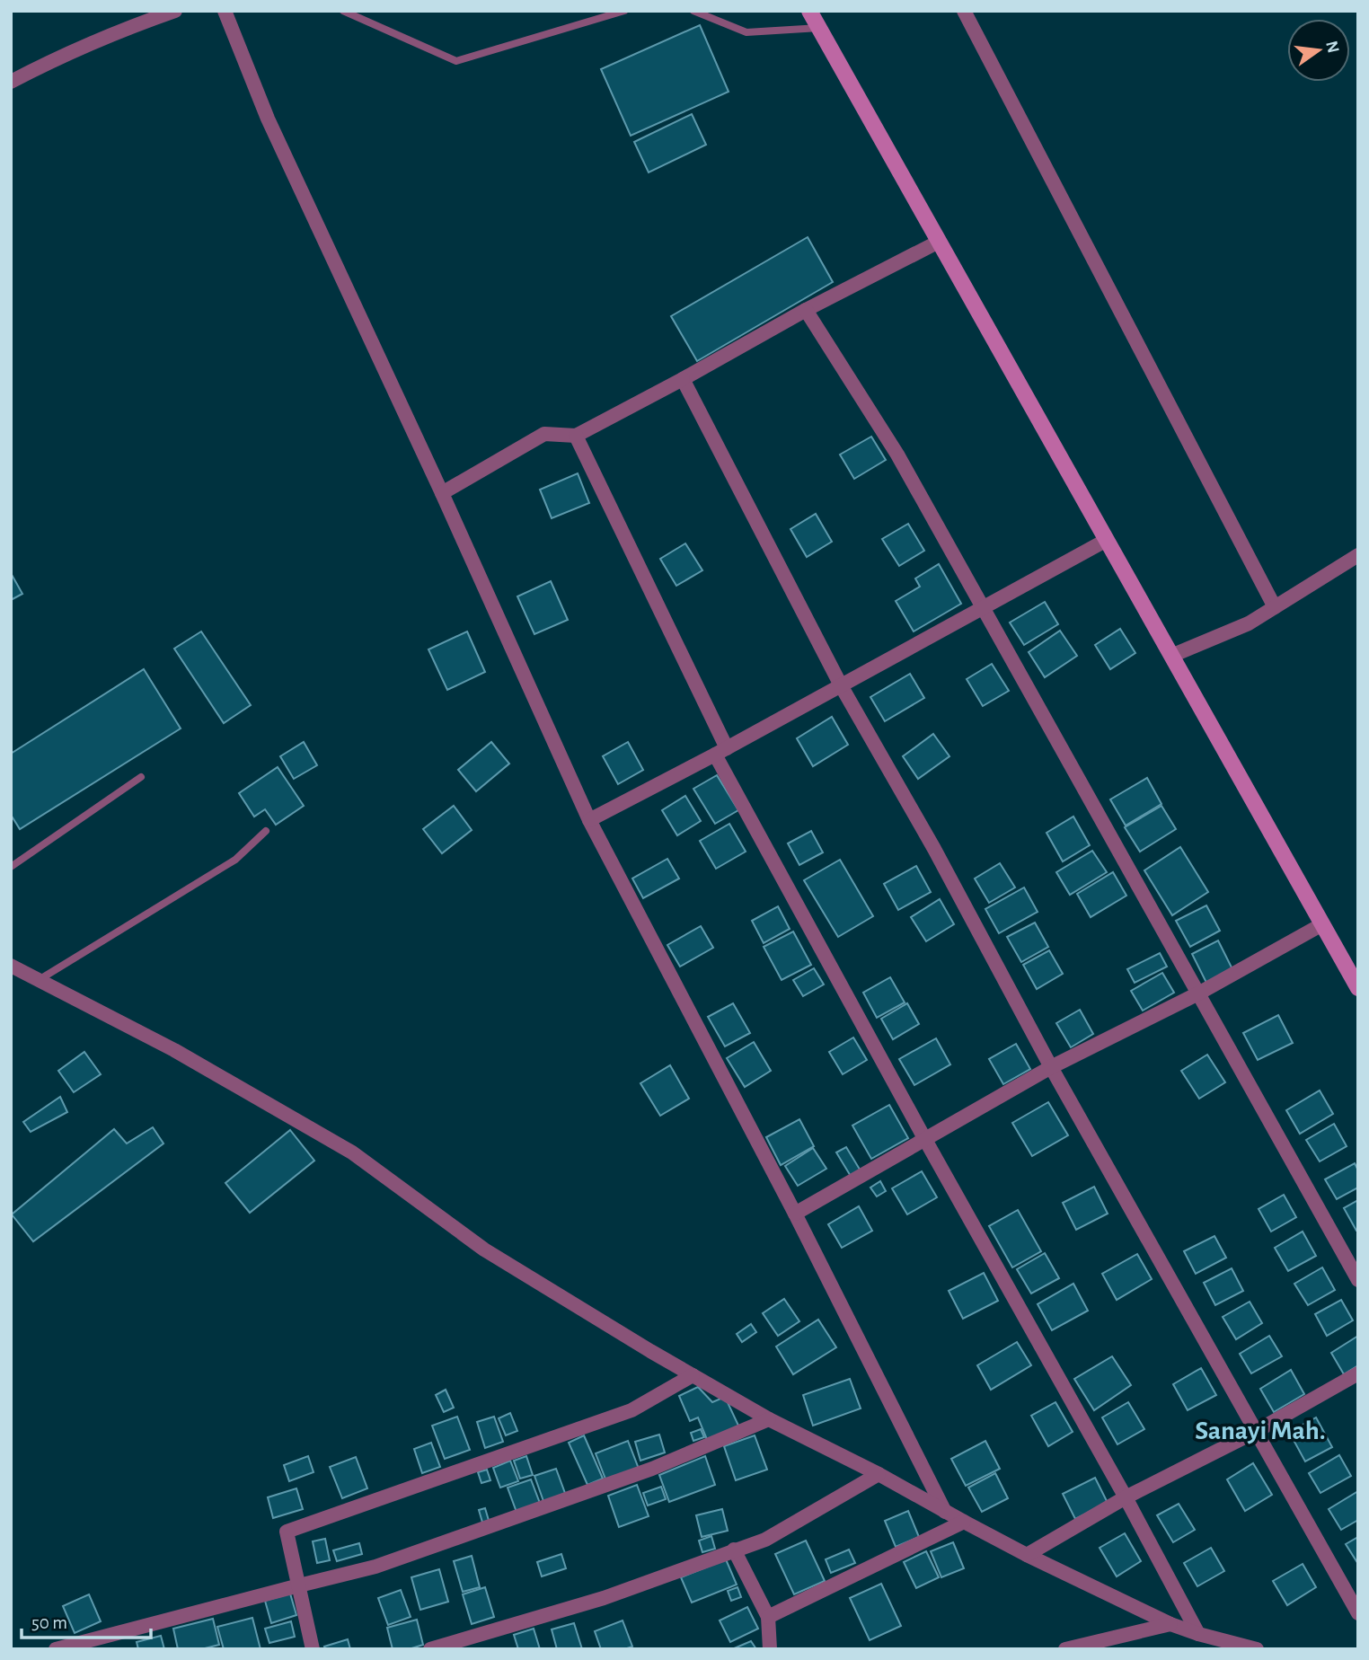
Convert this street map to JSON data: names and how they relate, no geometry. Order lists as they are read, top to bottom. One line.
{"districts":["Sanayi Mah."],"scale_bar":"50 m","north":"right"}
